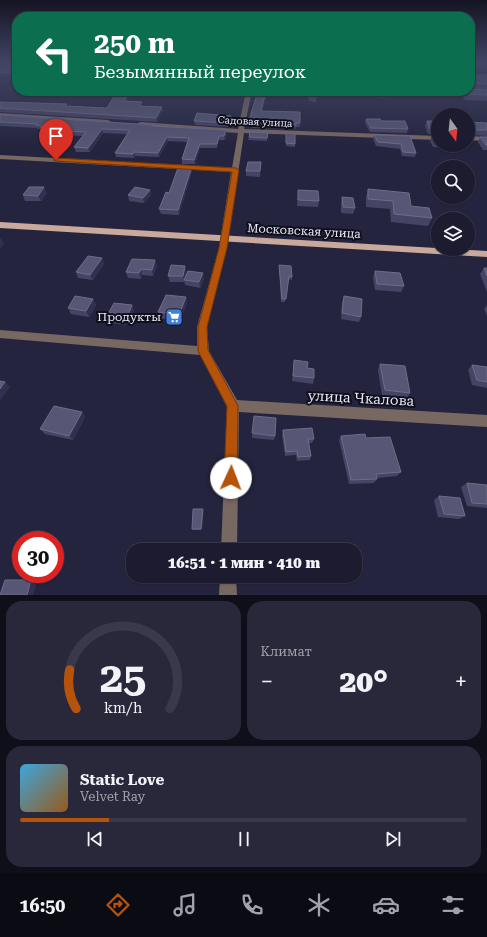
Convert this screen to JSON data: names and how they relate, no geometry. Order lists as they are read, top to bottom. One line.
{"streets":{"main road":["Московская улица"],"street":["Садовая улица","улица Чкалова"]},"places":{"supermarket":["Продукты"]},"north":"bottom","page":{"turn":["250 m","Безымянный переулок"],"limit":"30","trip":"16:51 · 1 мин · 410 m","tile":"Климат","heat":["−","20°","+"],"song":["Static Love","Velvet Ray"],"tabs":"16:50","gauge":["25","km/h"]}}
